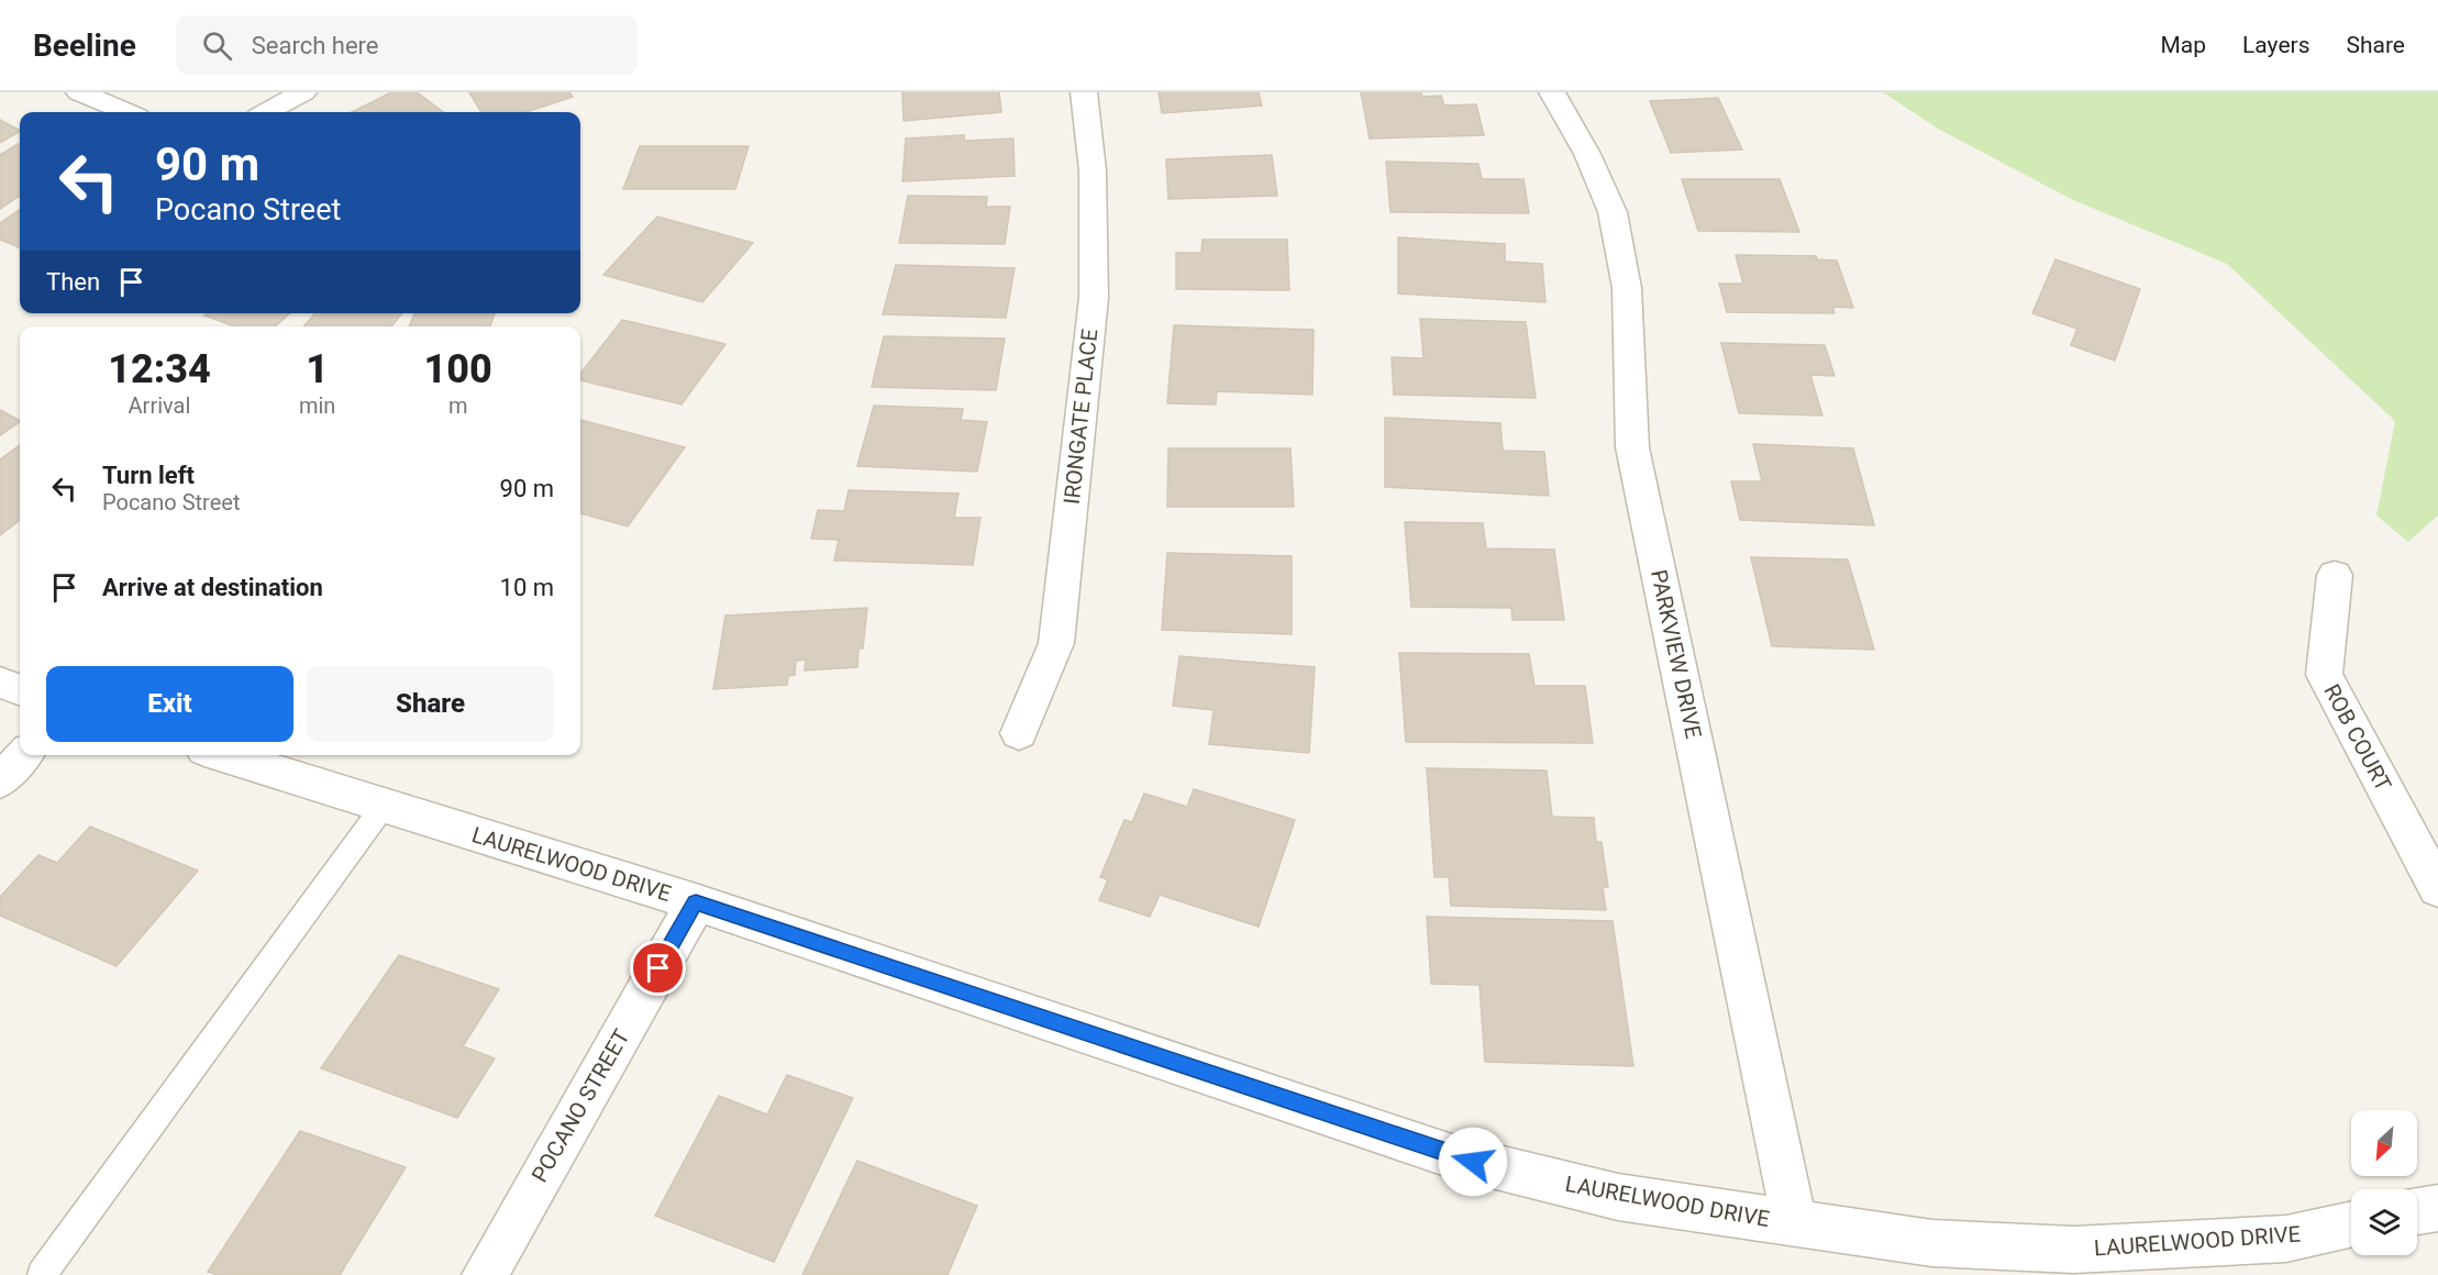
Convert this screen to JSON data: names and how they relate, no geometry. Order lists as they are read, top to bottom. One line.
{"streets":{"street":["IRONGATE PLACE","PARKVIEW DRIVE","ROB COURT","LAURELWOOD DRIVE","POCANO STREET"]},"crossings":[["PARKVIEW DRIVE","LAURELWOOD DRIVE"],["LAURELWOOD DRIVE","POCANO STREET"]],"north":"bottom left","page":{"header":"Beeline","search":"Search here","nav":["Map","Layers","Share"],"turn":["90 m","Pocano Street"],"then":"Then","eta":["12:34","Arrival","1","min","100","m"],"list":[{"name":"Turn left","note":"Pocano Street","value":"90 m"},{"name":"Arrive at destination","value":"10 m"}],"buttons":["Exit","Share"]}}
